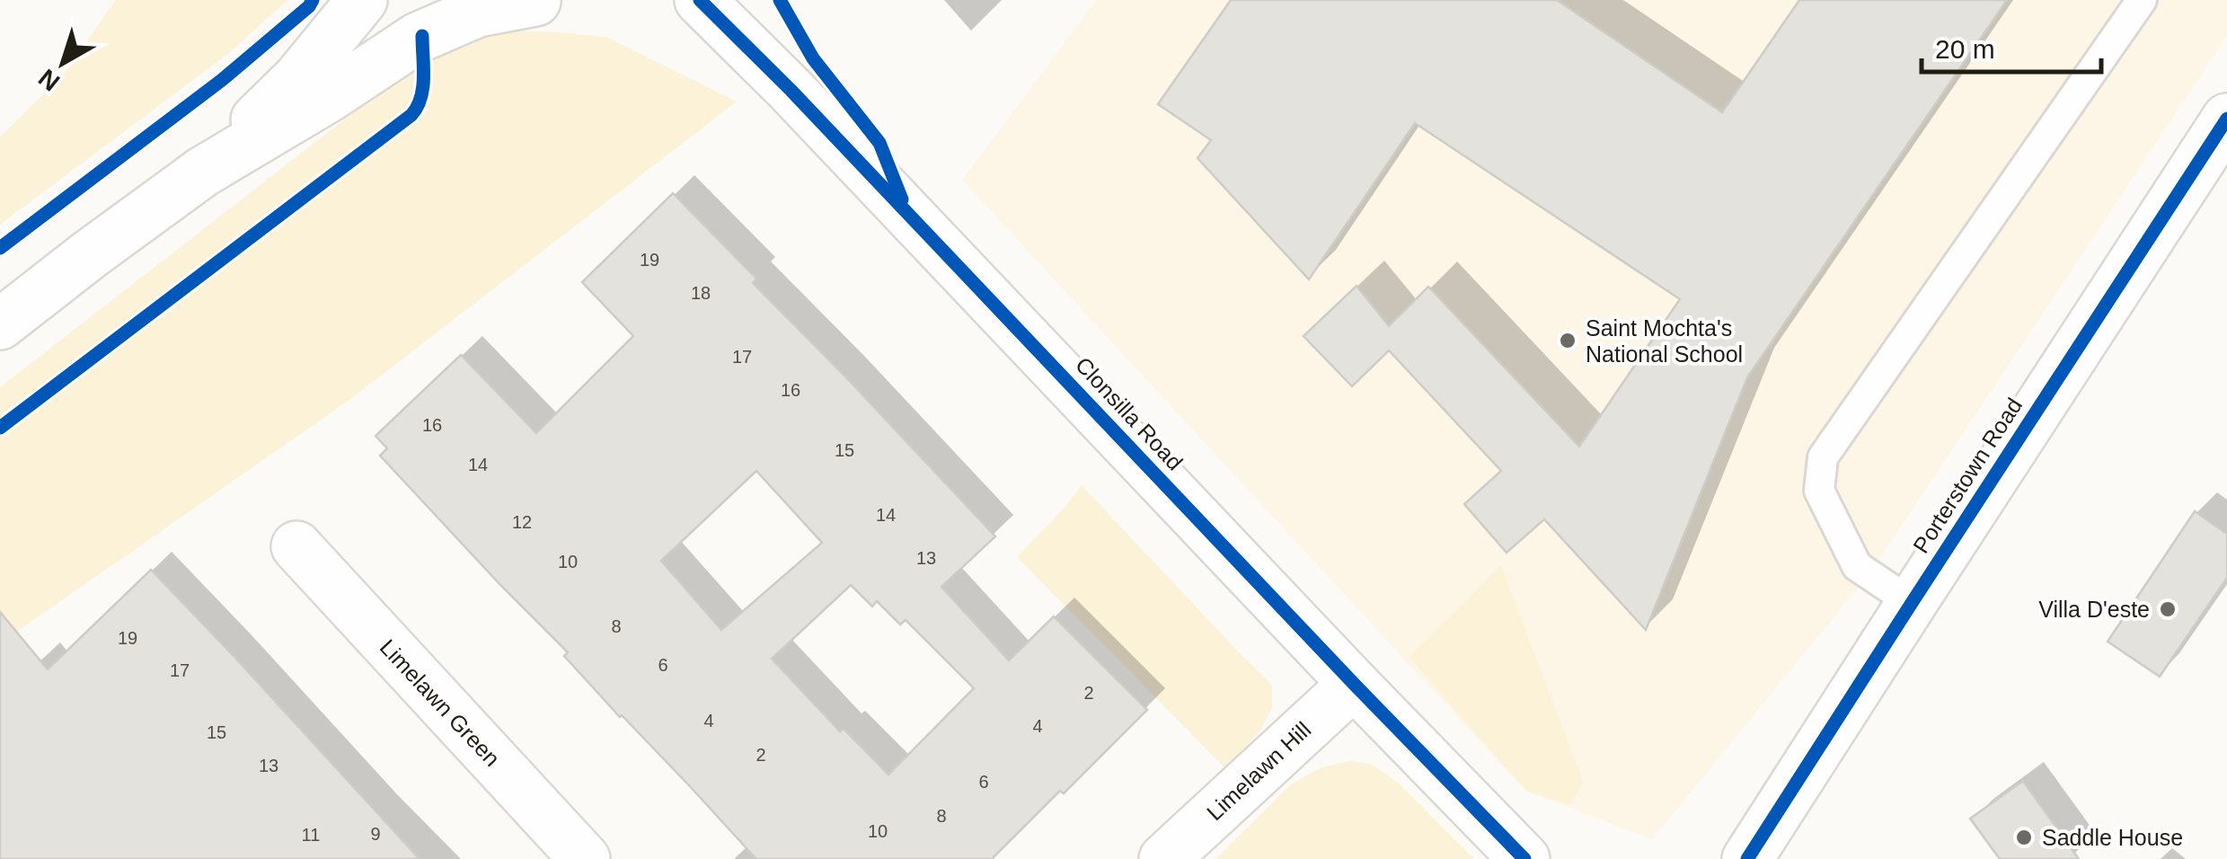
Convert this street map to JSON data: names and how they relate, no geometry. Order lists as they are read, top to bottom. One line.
{"streets":{"main road":["Clonsilla Road","Porterstown Road","Limelawn Green","Limelawn Hill"]},"crossings":[["Clonsilla Road","Limelawn Hill"]],"places":["Saint Mochta's National School","Villa D'este","Saddle House"],"house_numbers":["19","18","17","16","16","15","14","14","12","13","10","8","19","6","17","2","4","4","15","2","13","6","8","10","9","11"],"scale_bar":"20 m","north":"bottom left"}
